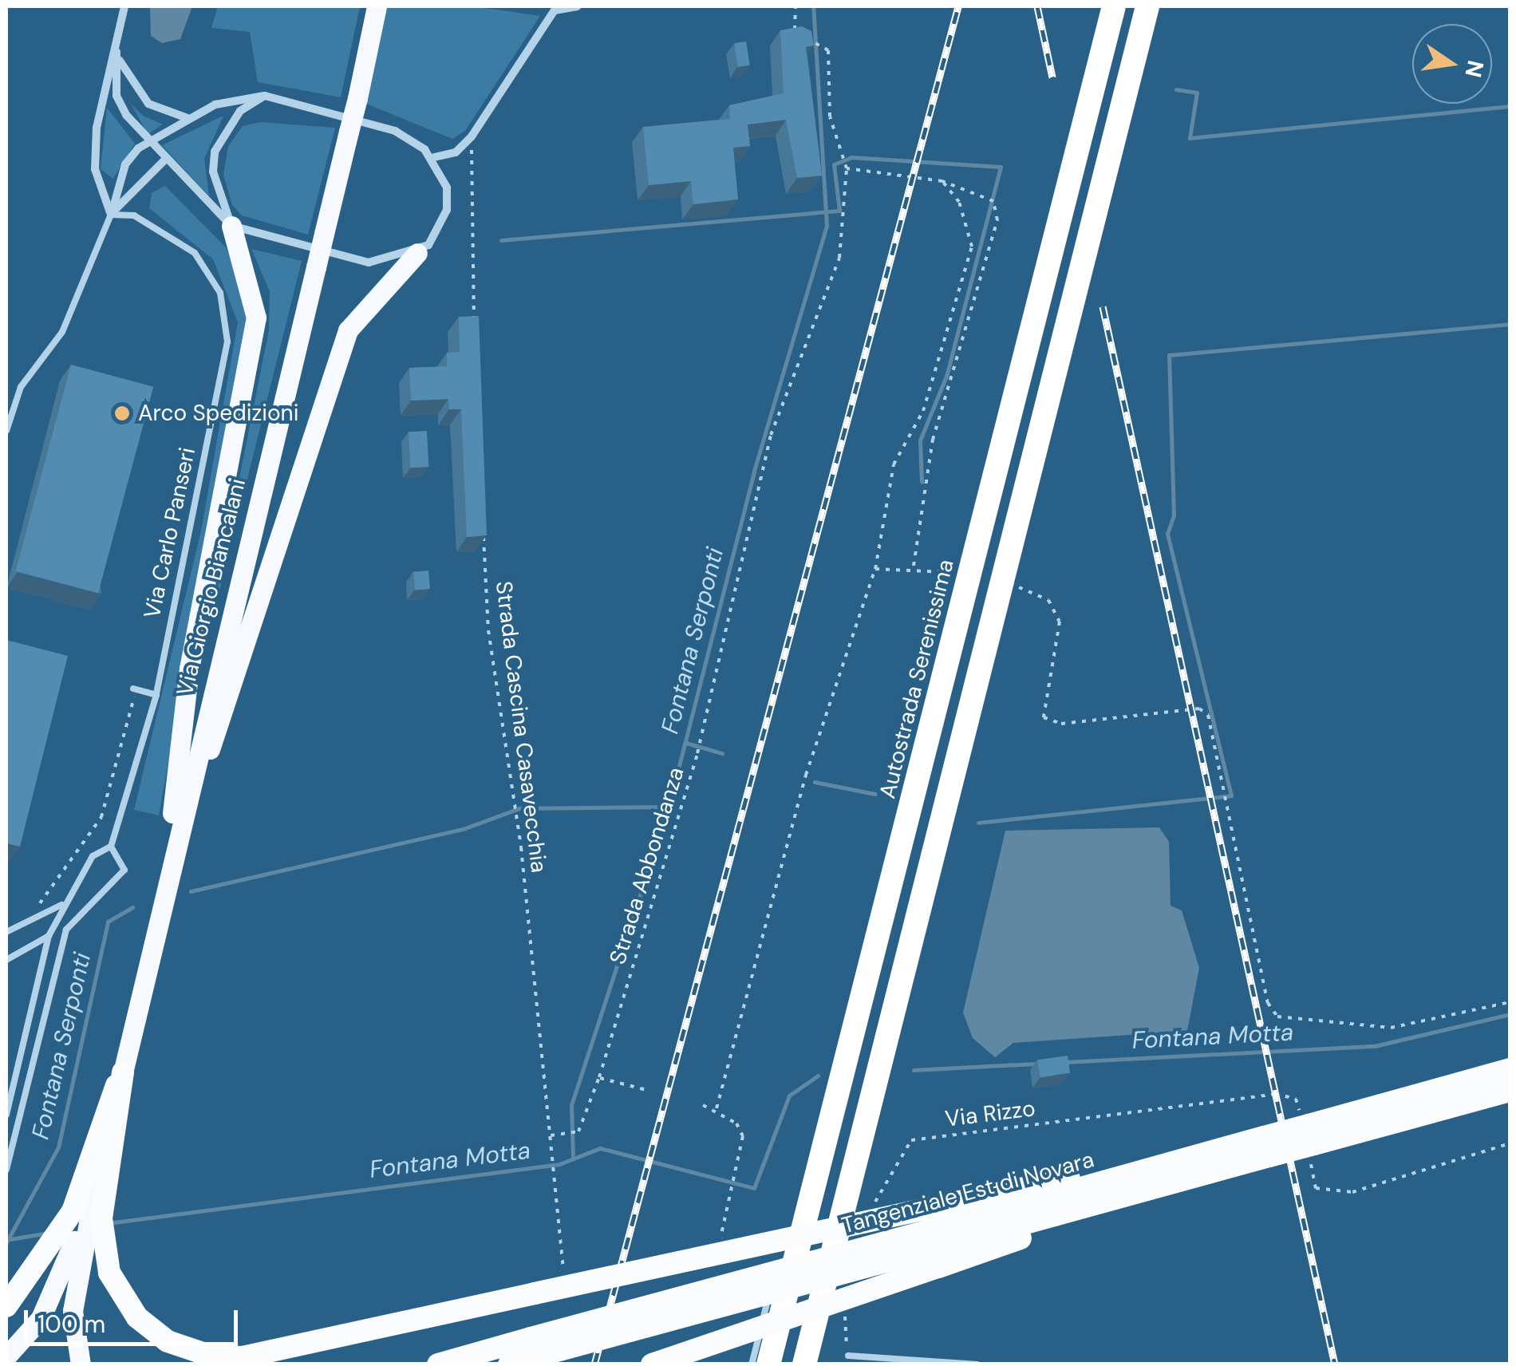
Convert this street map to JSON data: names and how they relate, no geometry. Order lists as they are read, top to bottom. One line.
{"streets":{"highway":["Autostrada Serenissima","Tangenziale Est di Novara"],"main road":["Via Giorgio Biancalani"],"lane":["Via Carlo Panseri"],"path":["Strada Cascina Casavecchia","Strada Abbondanza","Via Rizzo"]},"crossings":[["Strada Cascina Casavecchia","Strada Abbondanza"],["Via Rizzo","Tangenziale Est di Novara"]],"water":["Fontana Serponti","Fontana Motta"],"places":["Arco Spedizioni"],"scale_bar":"100 m","north":"right"}
